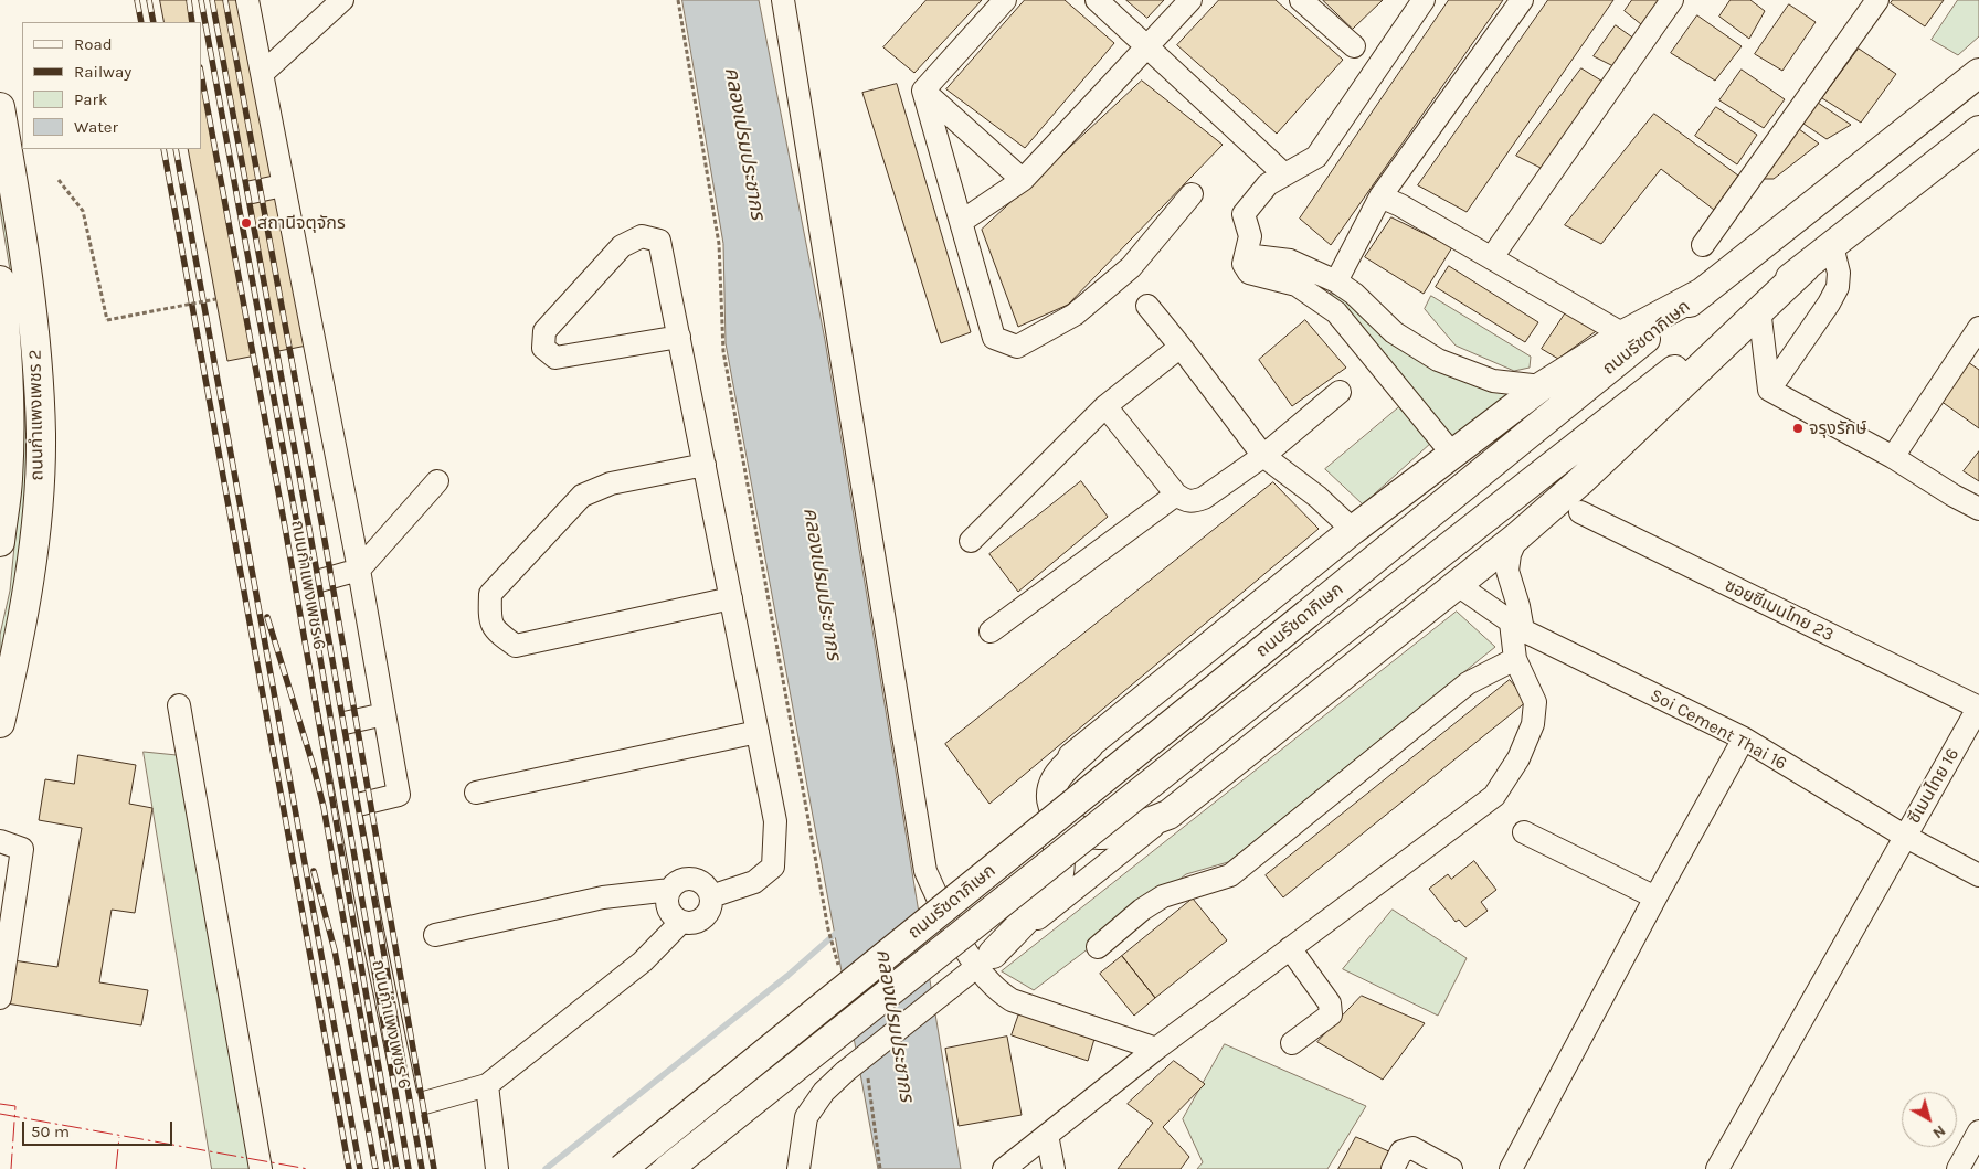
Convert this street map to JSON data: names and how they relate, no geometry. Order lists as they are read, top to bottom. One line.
{"streets":{"main road":["ถนนรัชดาภิเษก","ถนนกำแพงเพชร 2"],"street":["ถนนกำแพงเพชร 6","ซอยซีเมนไทย 23","Soi Cement Thai 16","ซีเมนไทย 16"]},"crossings":[["ซอยซีเมนไทย 23","ซีเมนไทย 16"],["Soi Cement Thai 16","ซีเมนไทย 16"]],"water":["คลองเปรมประชากร"],"places":["สถานีจตุจักร","จรุงรักษ์"],"legend":["Road","Railway","Park","Water"],"scale_bar":"50 m","north":"bottom right"}
